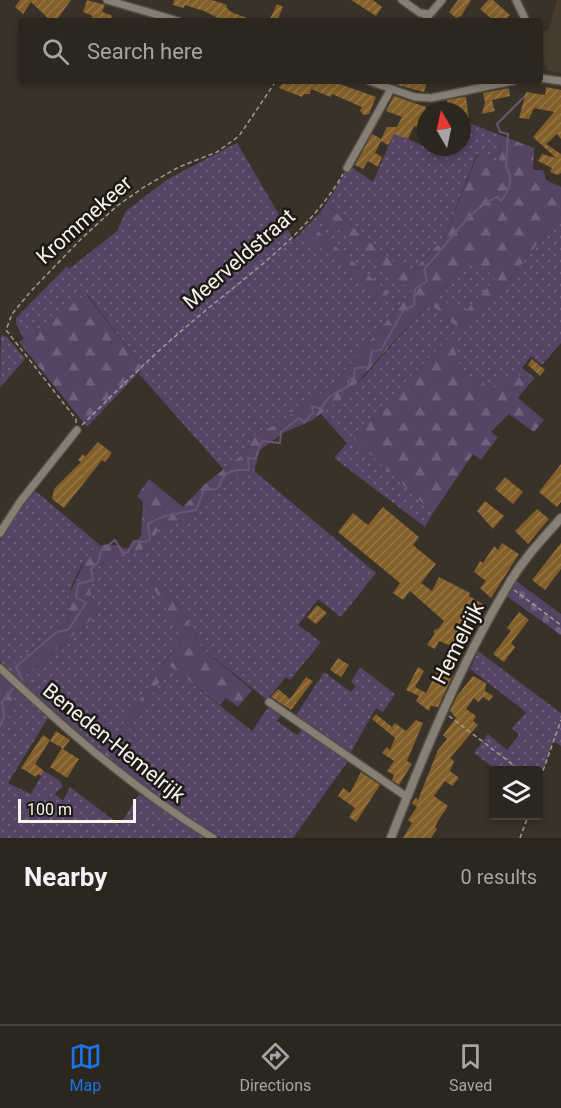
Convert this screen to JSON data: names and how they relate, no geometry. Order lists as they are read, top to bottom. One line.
{"streets":{"street":["Hemelrijk","Beneden-Hemelrijk"],"path":["Krommekeer","Meerveldstraat"]},"scale_bar":"100 m","north":"top","page":{"search":"Search here","scale":"100 m","heading":["Nearby","0 results"],"nav":["Map","Directions","Saved"]}}
